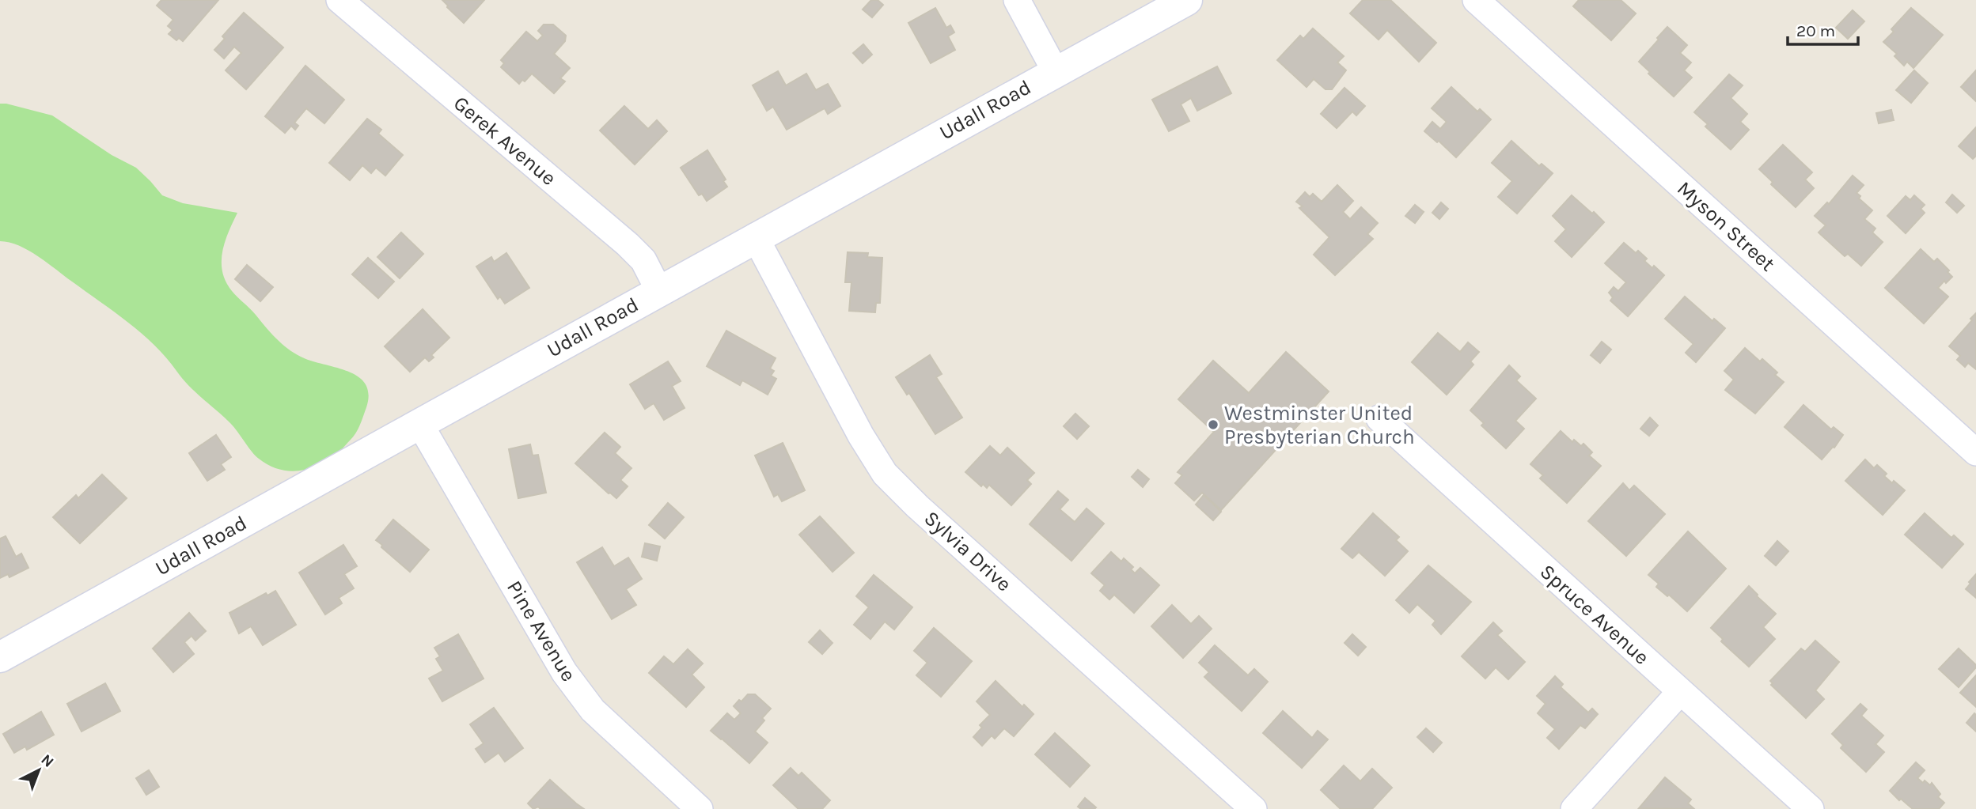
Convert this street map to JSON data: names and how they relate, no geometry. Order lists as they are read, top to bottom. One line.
{"streets":{"main road":["Udall Road"],"street":["Gerek Avenue","Myson Street","Sylvia Drive","Spruce Avenue","Pine Avenue"]},"crossings":[["Udall Road","Gerek Avenue"],["Udall Road","Sylvia Drive"],["Udall Road","Pine Avenue"]],"places":["Westminster United Presbyterian Church"],"scale_bar":"20 m","north":"top right"}
